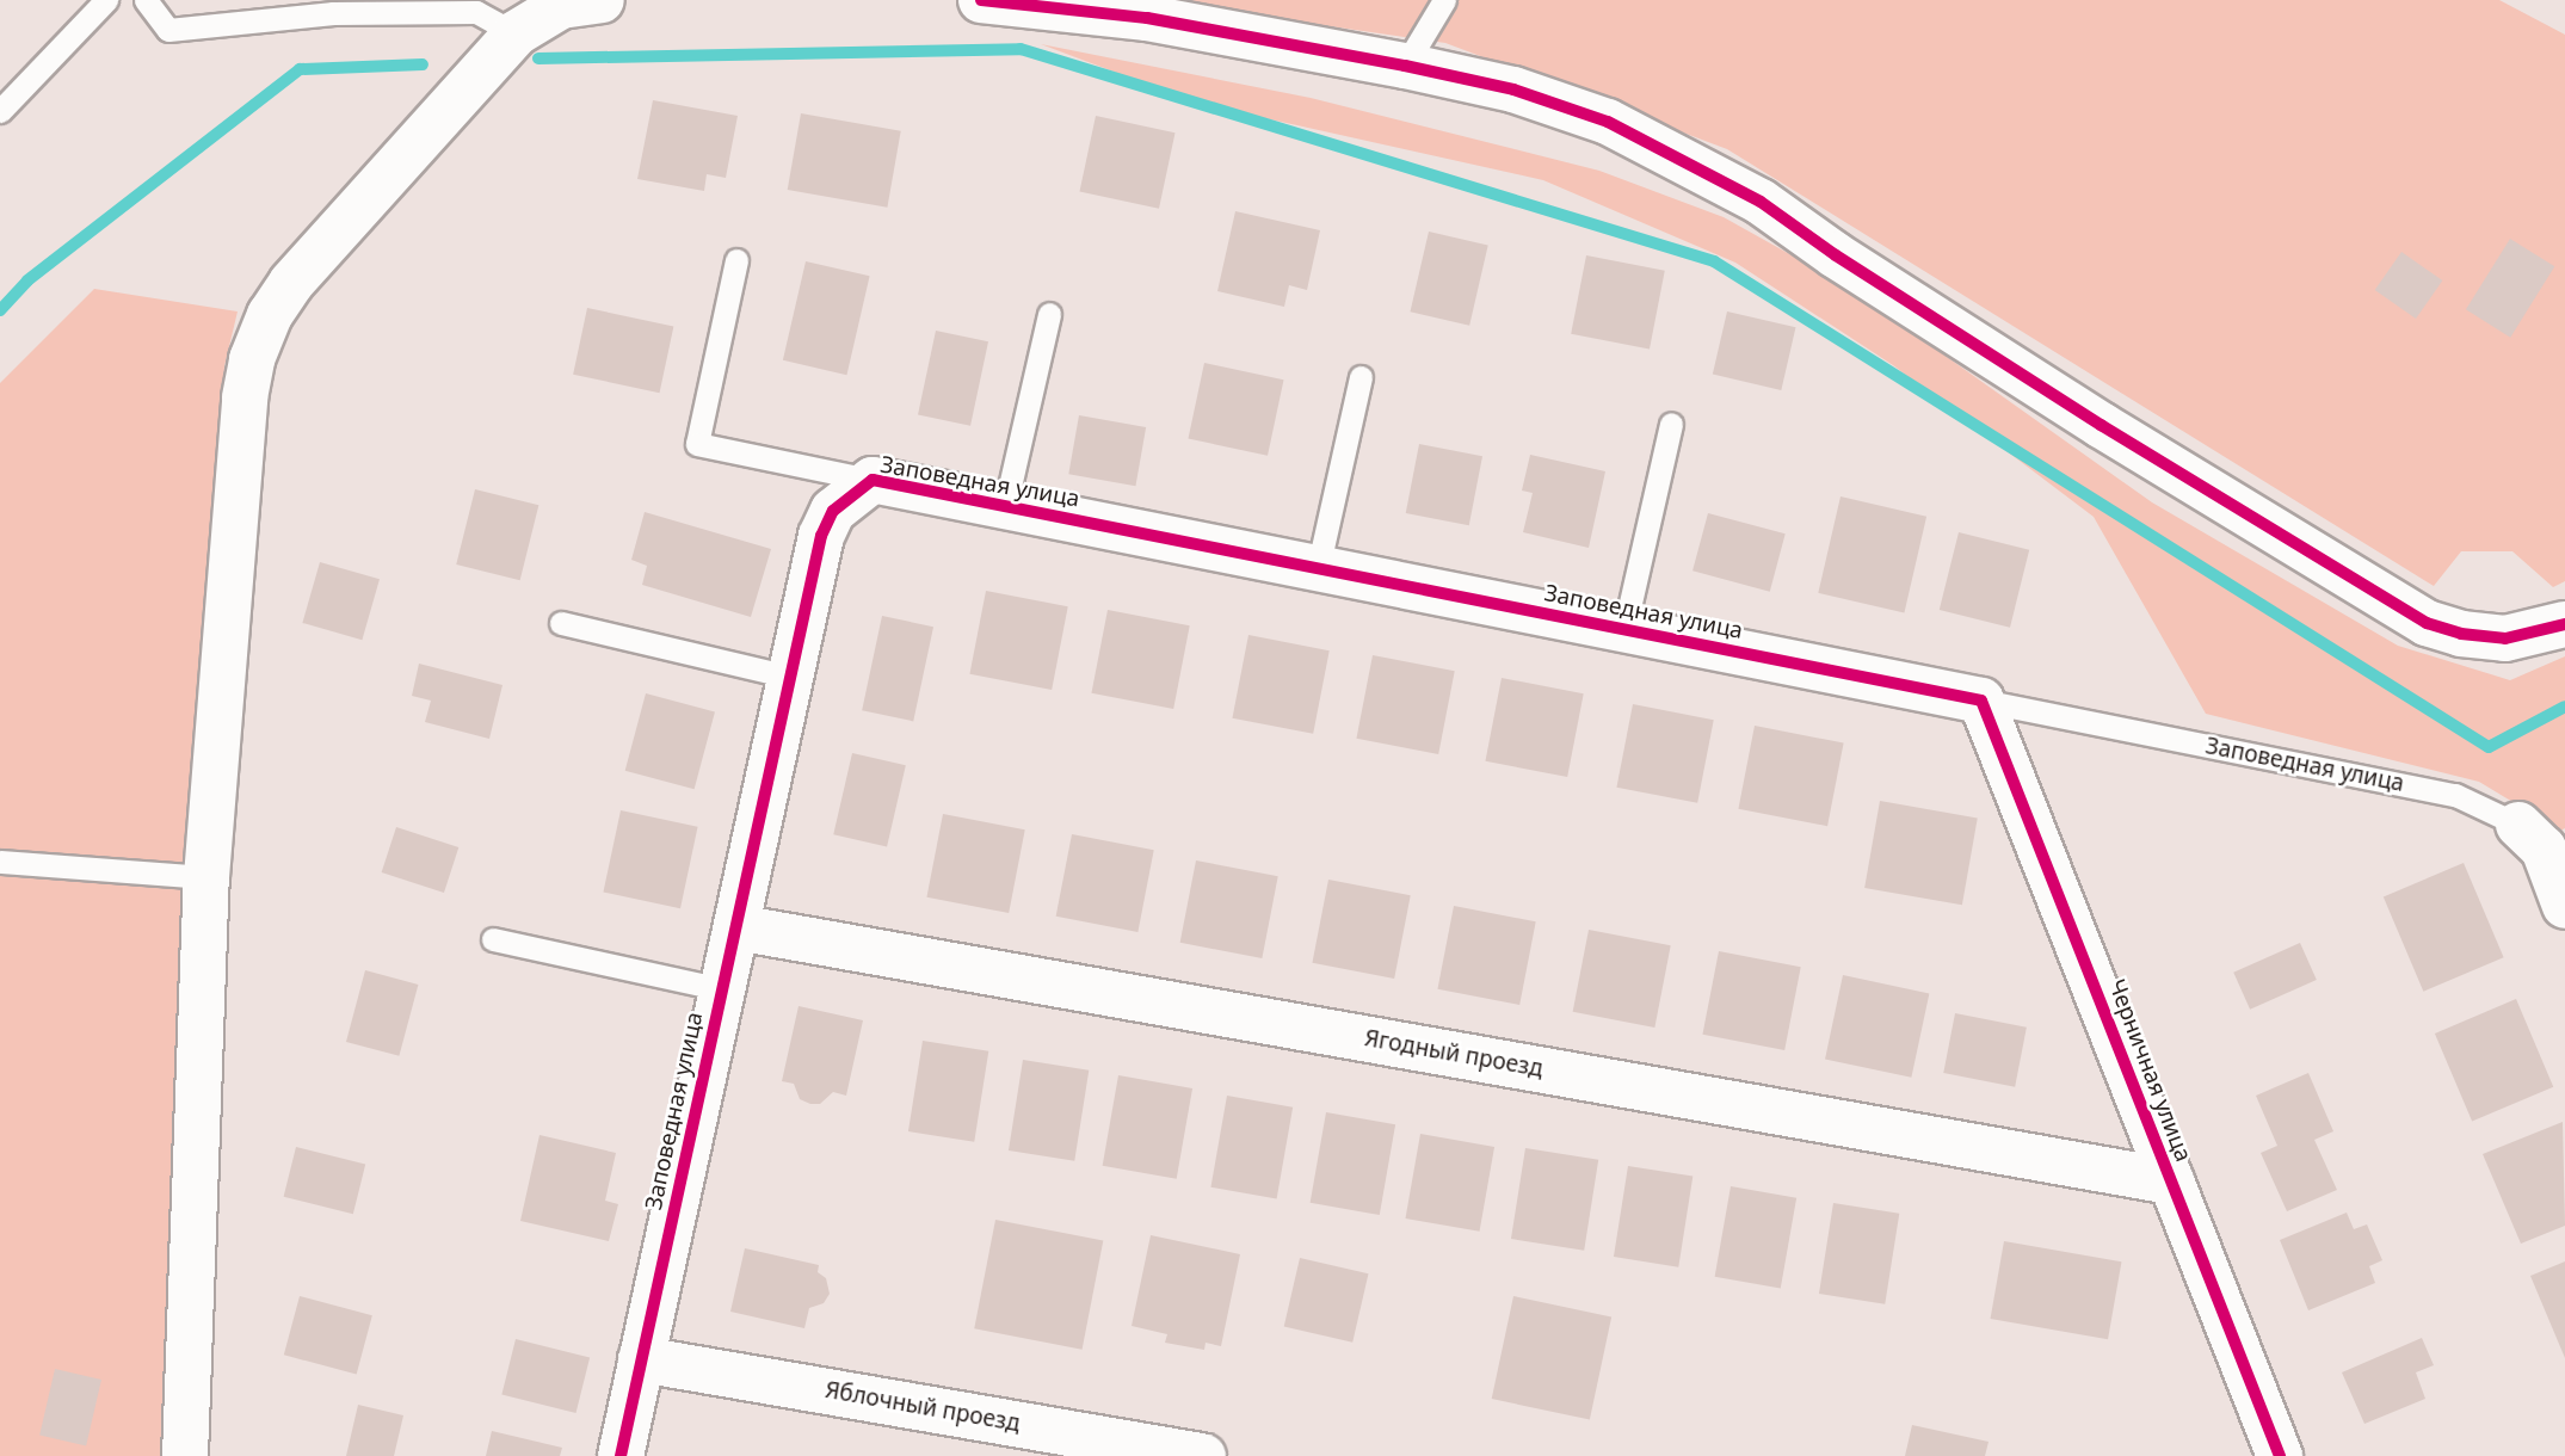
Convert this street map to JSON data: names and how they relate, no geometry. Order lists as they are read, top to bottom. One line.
{"streets":{"street":["Заповедная улица","Ягодный проезд","Черничная улица","Яблочный проезд"]},"crossings":[["Заповедная улица","Ягодный проезд"],["Заповедная улица","Черничная улица"],["Заповедная улица","Яблочный проезд"],["Ягодный проезд","Черничная улица"]]}
